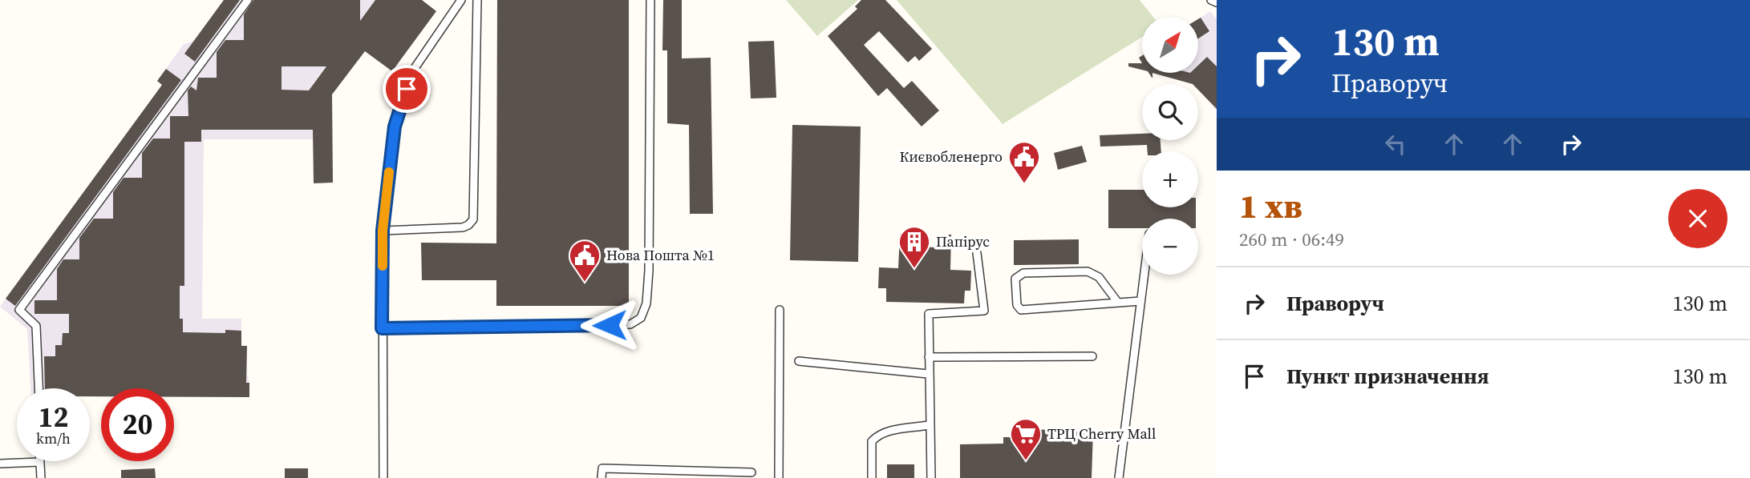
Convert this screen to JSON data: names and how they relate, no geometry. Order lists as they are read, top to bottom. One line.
{"places":{"public building":["Києвобленерго","Нова Пошта №1"],"building":["Папірус"],"supermarket":["ТРЦ Cherry Mall"]},"north":"top right","page":{"turn":["130 m","Праворуч"],"map_buttons":["+","−"],"heading":["1 хв","260 m · 06:49"],"list":[{"name":"Праворуч","value":"130 m"},{"name":"Пункт призначення","value":"130 m"}],"speed":"12 km/h","limit":"20"}}
